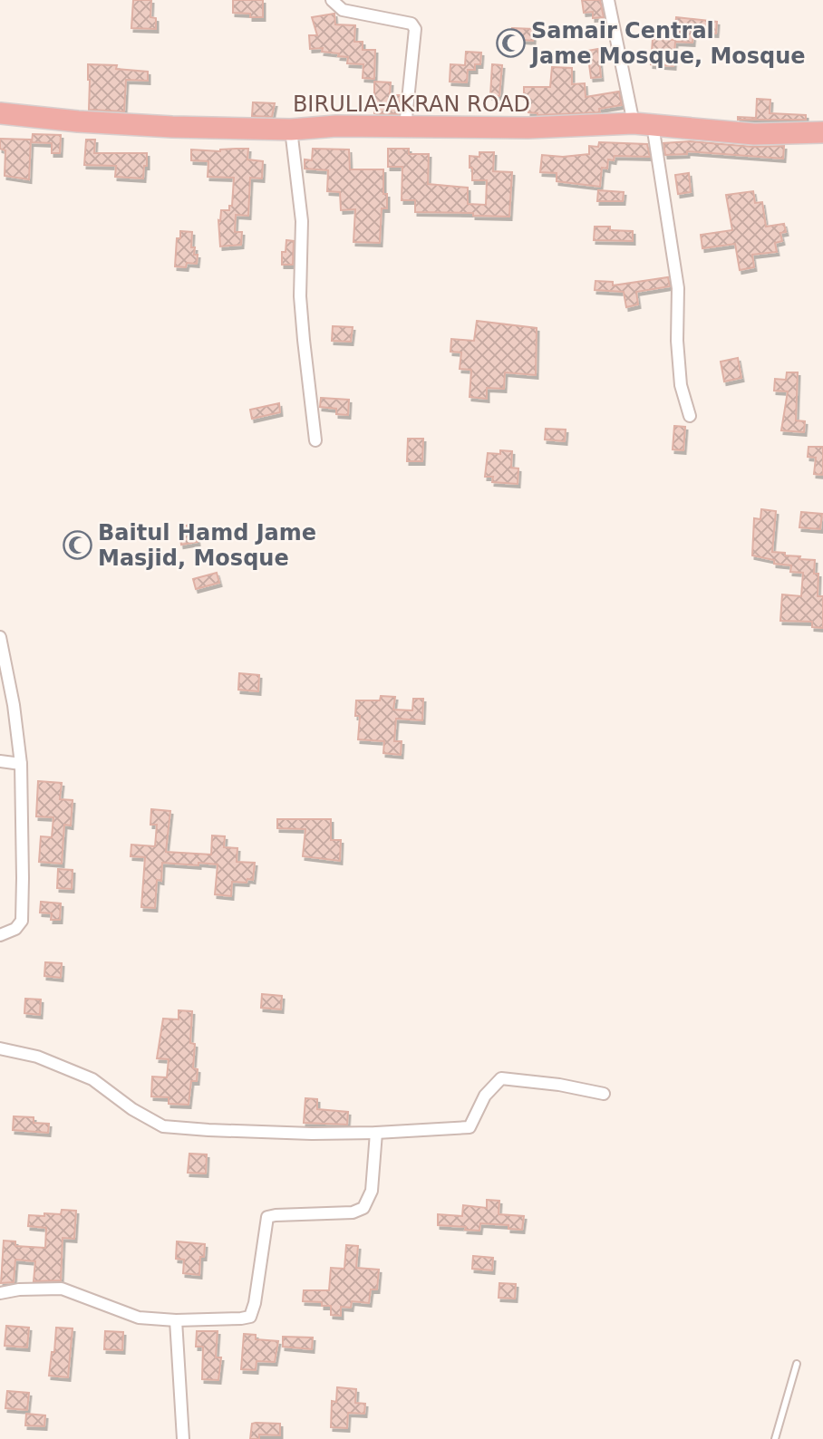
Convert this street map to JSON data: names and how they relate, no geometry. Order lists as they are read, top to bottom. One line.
{"streets":{"highway":["BIRULIA-AKRAN ROAD"]},"places":{"mosque":["Samair Central Jame Mosque, Mosque","Baitul Hamd Jame Masjid, Mosque"]}}
